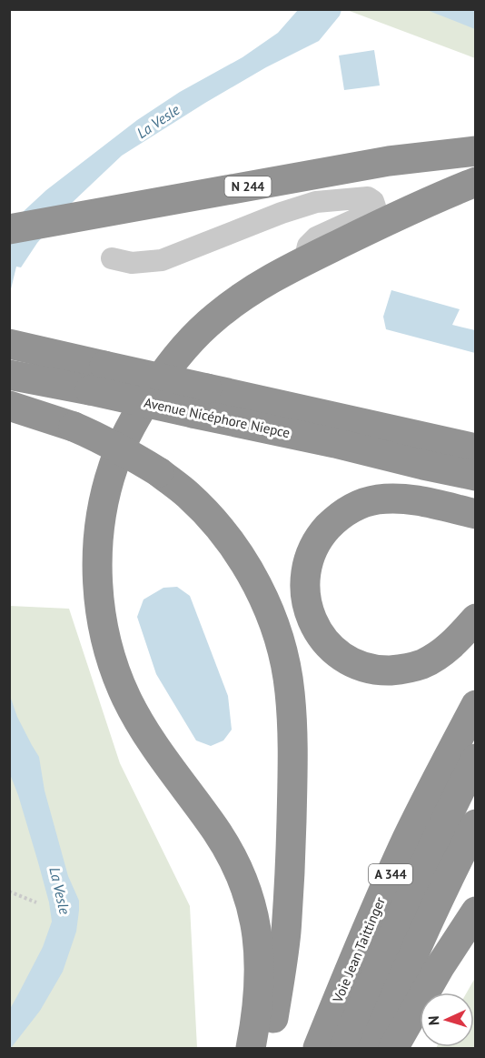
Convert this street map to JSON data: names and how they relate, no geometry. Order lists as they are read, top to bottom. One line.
{"streets":{"highway":["N 244","Avenue Nicéphore Niepce","A 344","Voie Jean Taittinger"]},"water":["La Vesle"],"north":"left"}
